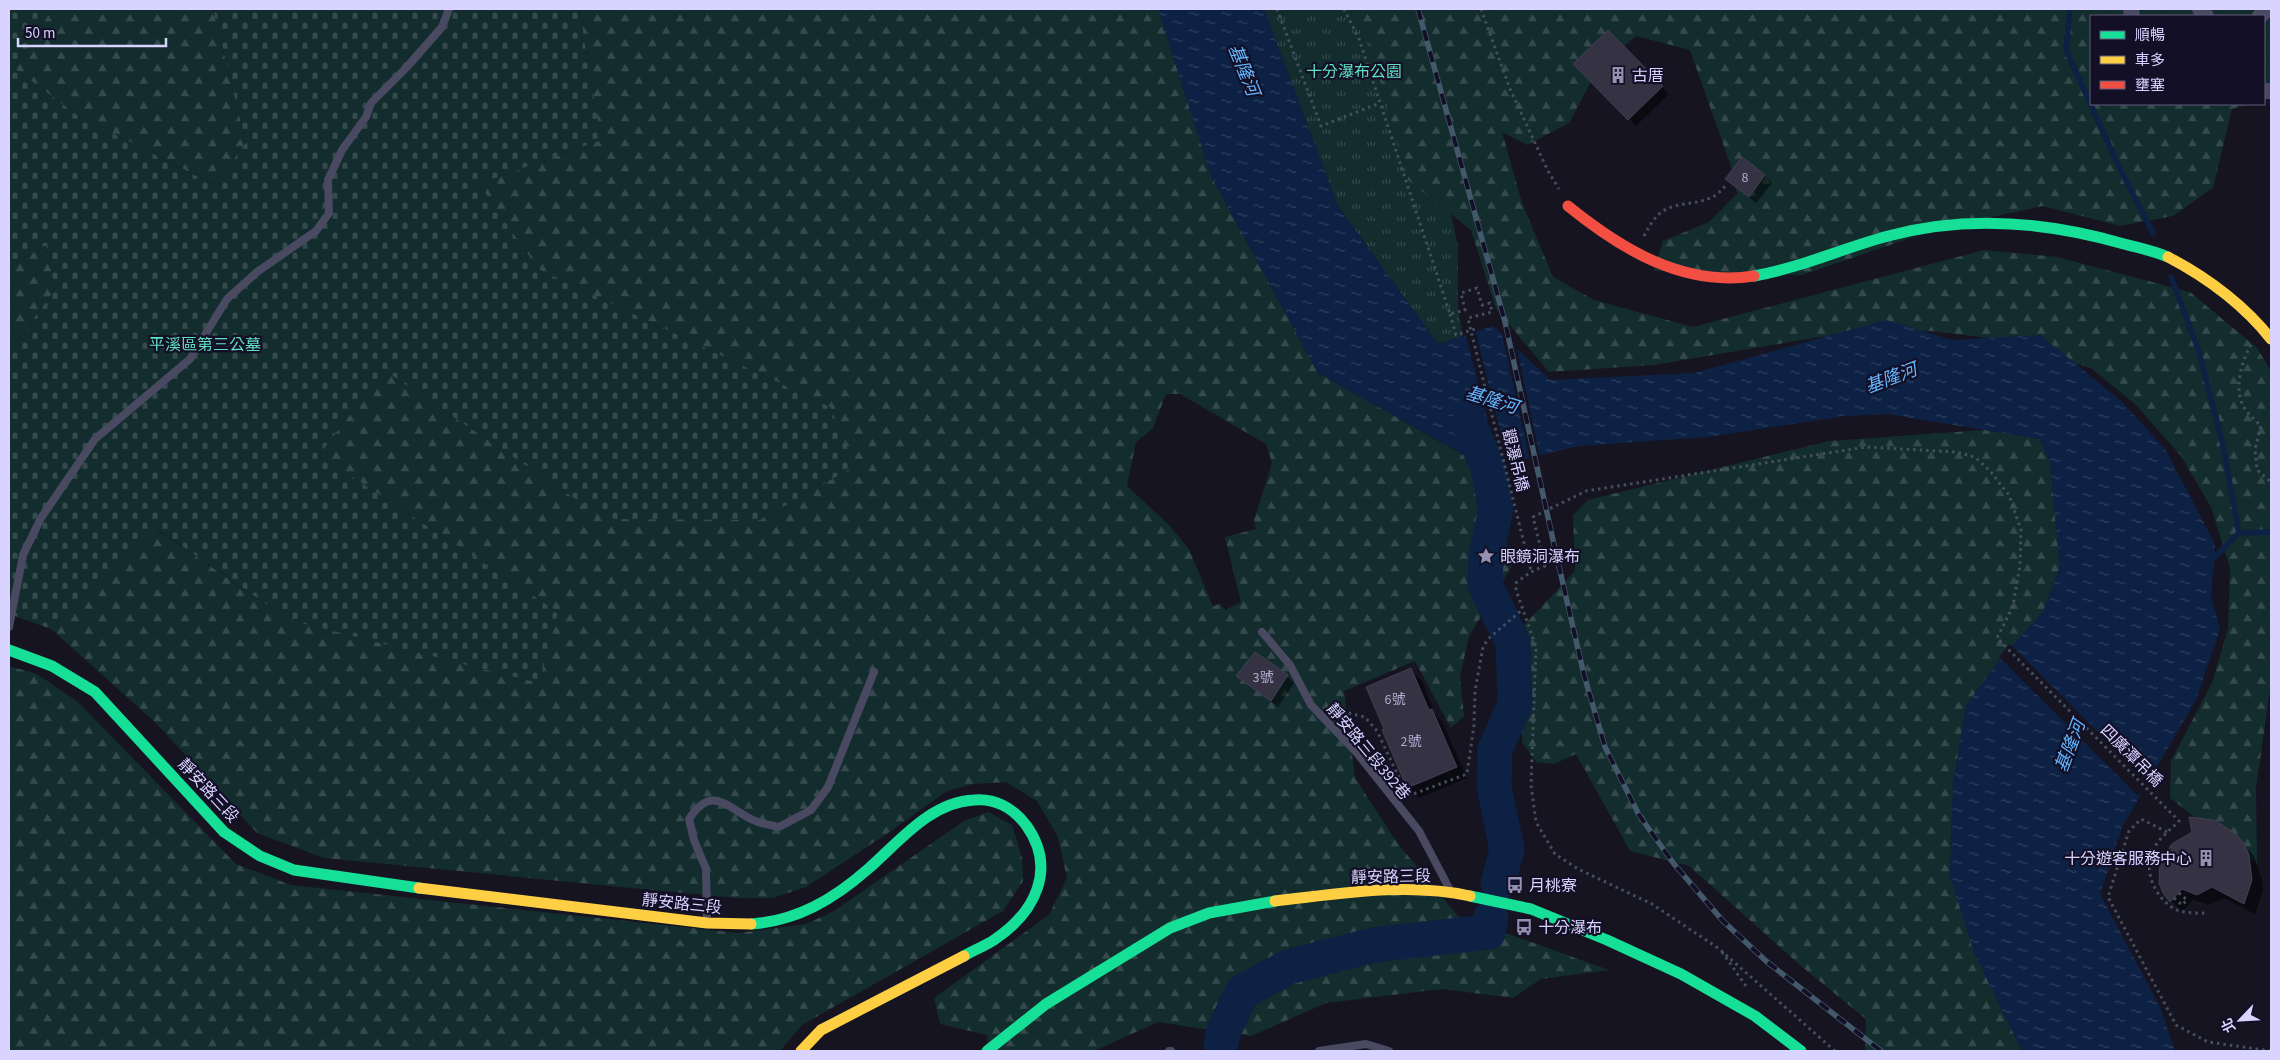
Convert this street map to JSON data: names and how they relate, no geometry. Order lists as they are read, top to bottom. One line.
{"streets":{"main road":["靜安路三段"],"lane":["靜安路三段392巷"],"path":["觀瀑吊橋","四廣潭吊橋"]},"crossings":[["觀瀑吊橋","四廣潭吊橋"],["靜安路三段392巷","靜安路三段"]],"water":["基隆河"],"parks":["十分瀑布公園","平溪區第三公墓"],"places":{"building":["古厝","十分遊客服務中心"],"place":["眼鏡洞瀑布"],"bus stop":["月桃寮","十分瀑布"]},"house_numbers":["8","3號","6號","2號"],"legend":["順暢","車多","壅塞"],"scale_bar":"50 m","north":"bottom left"}
